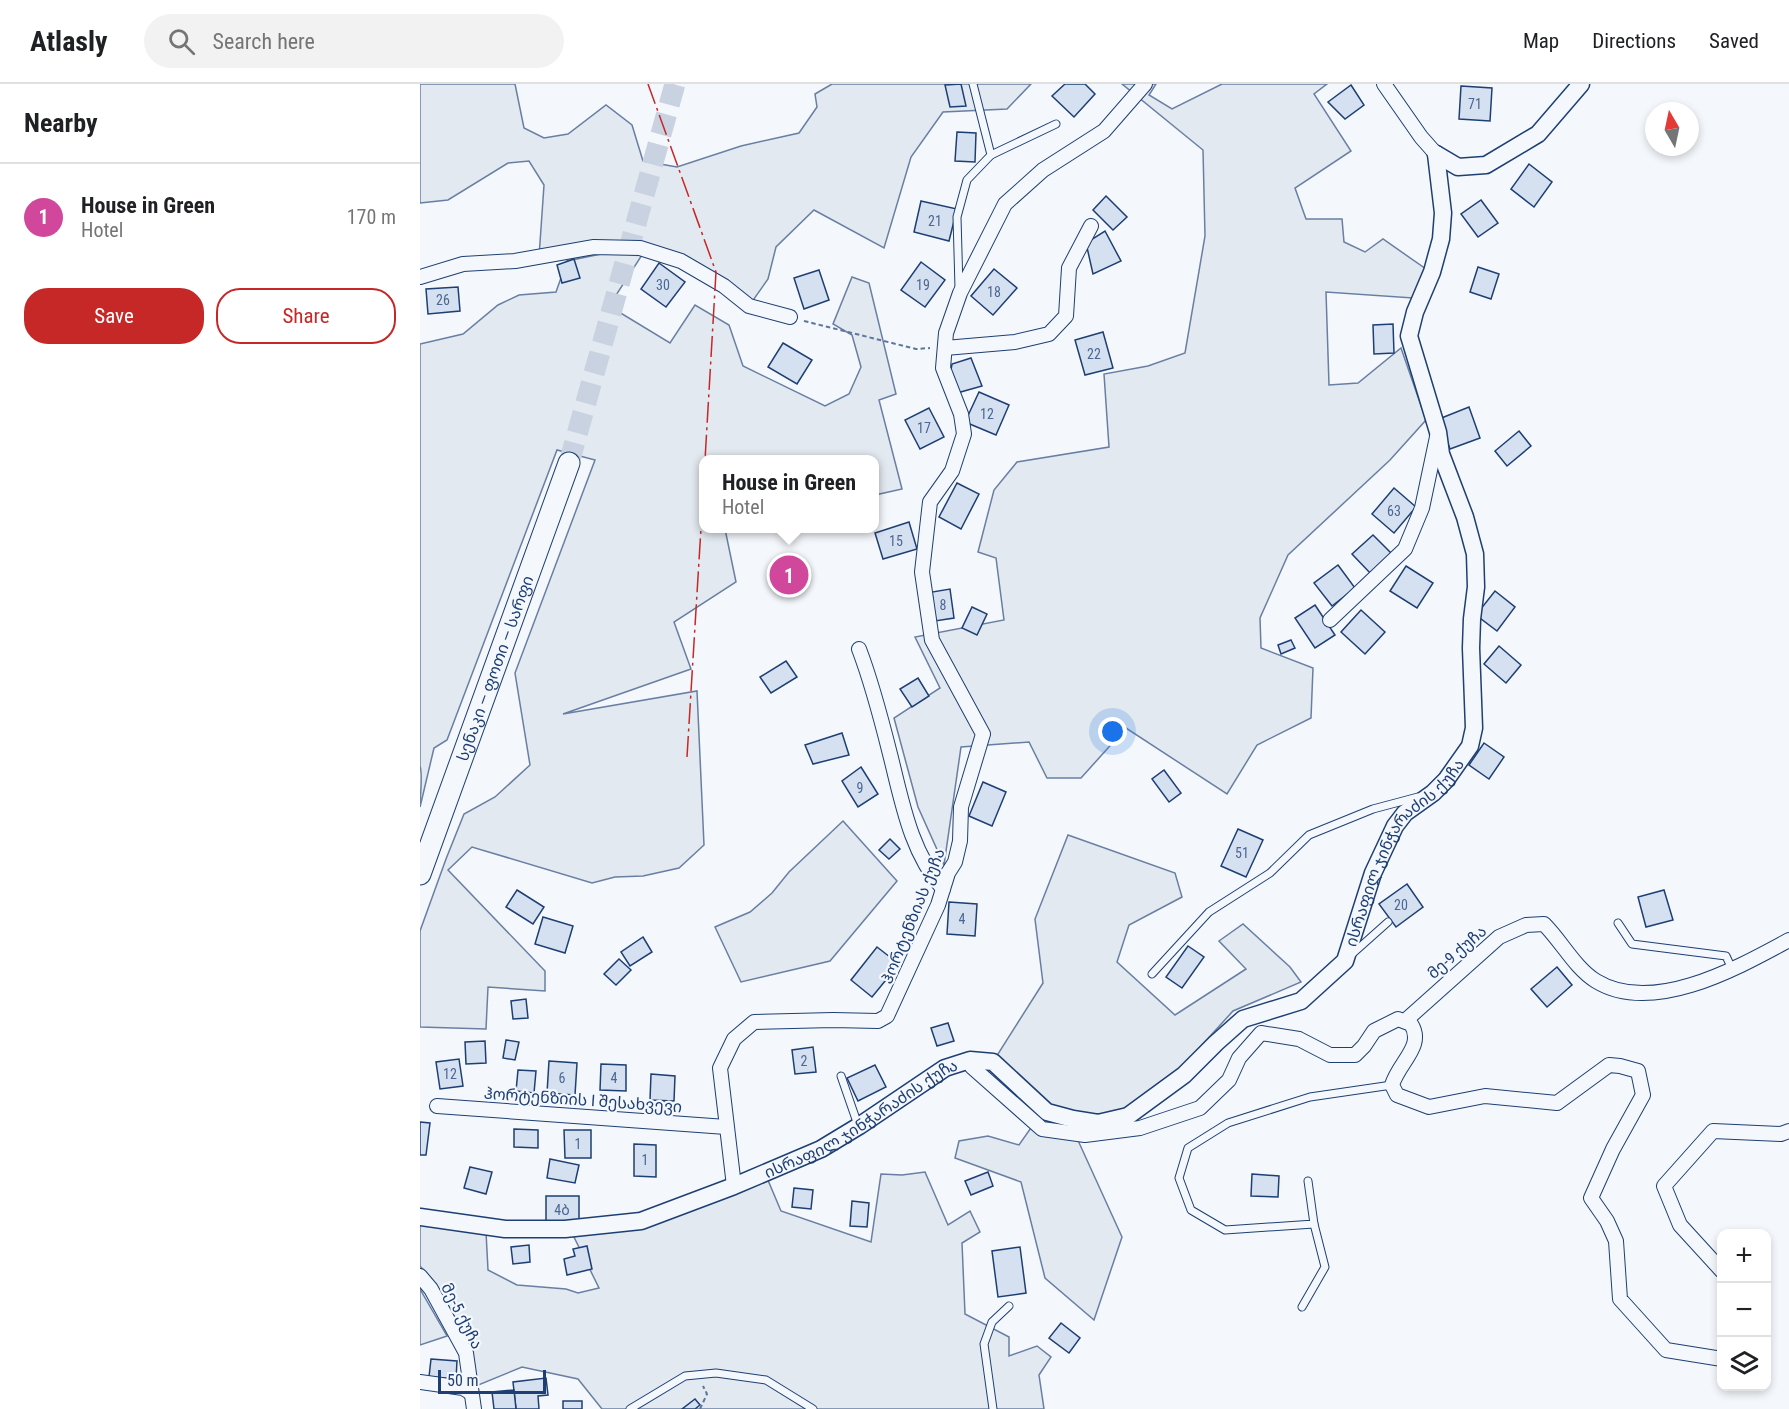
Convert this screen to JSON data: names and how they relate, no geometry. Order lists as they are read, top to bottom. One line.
{"streets":{"highway":["სენაკი — ფოთი — სარფი"],"street":["ისრაფილ ჯინჭარაძის ქუჩა","ჰორტენზიას ქუჩა","მე-9 ქუჩა","ჰორტენზიის I შესახვევი","მე-5 ქუჩა"]},"crossings":[["ისრაფილ ჯინჭარაძის ქუჩა","ჰორტენზიას ქუჩა"],["ჰორტენზიას ქუჩა","ჰორტენზიის I შესახვევი"]],"house_numbers":["71","21","30","19","18","26","22","12","17","63","15","8","9","51","20","4","2","12","6","4","1","1","4ბ"],"scale_bar":"50 m","north":"top","page":{"header":"Atlasly","search":"Search here","nav":["Map","Directions","Saved"],"heading":"Nearby","list":[{"mark":"1","name":"House in Green","note":"Hotel","value":"170 m"}],"buttons":["Save","Share"],"popup":["House in Green","Hotel"],"pins":"1","map_buttons":["+","−"],"scale":"50 m"}}
